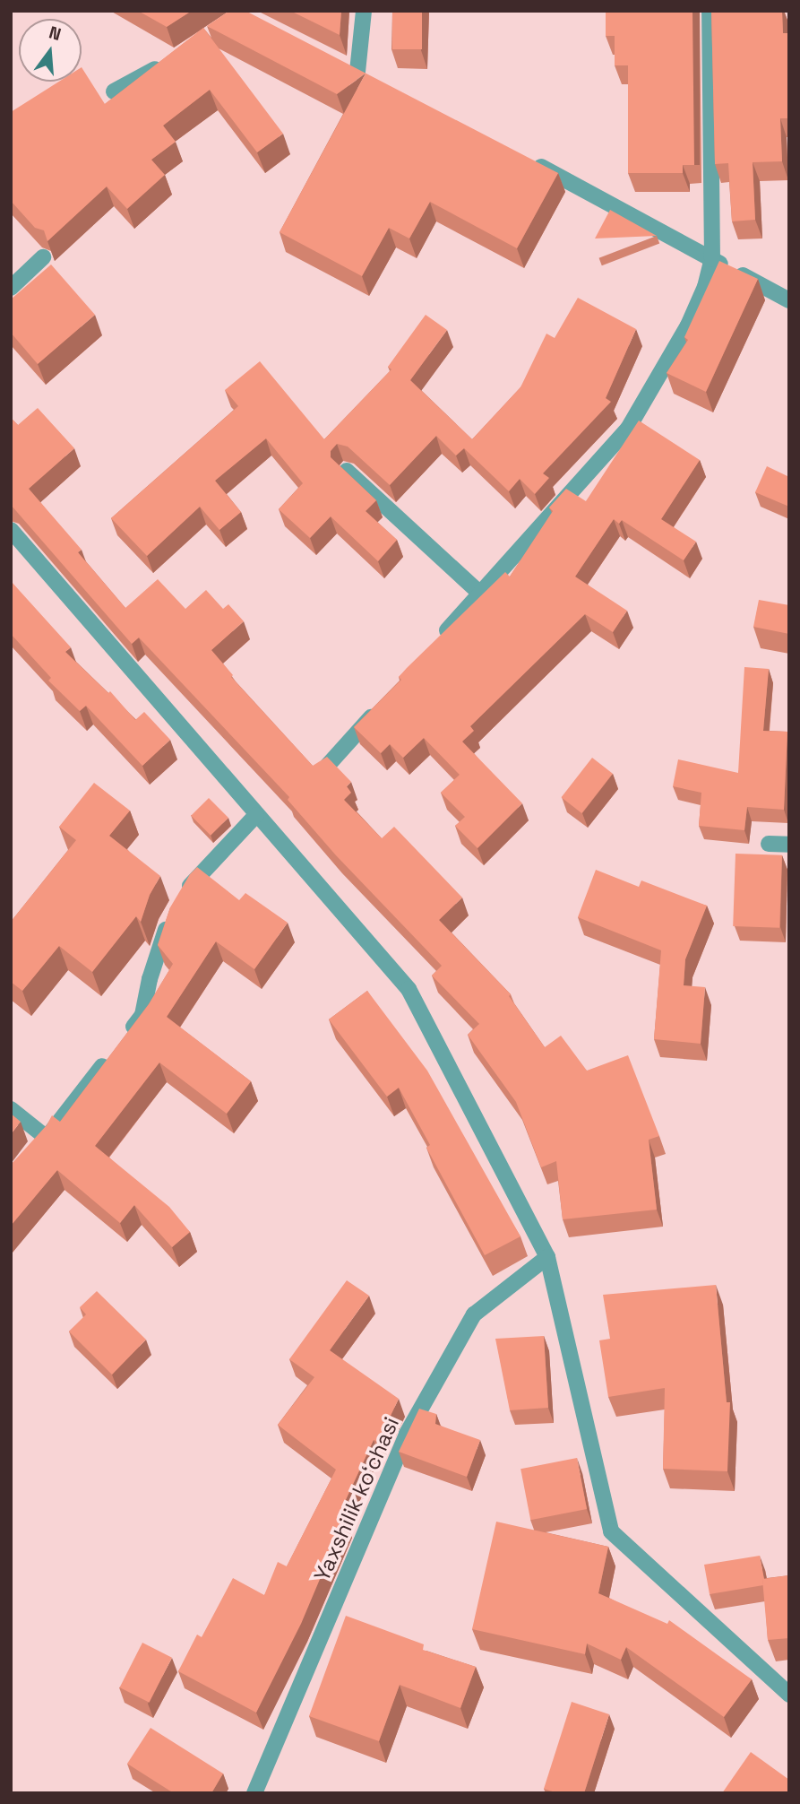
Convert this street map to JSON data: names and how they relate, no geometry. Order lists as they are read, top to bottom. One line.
{"streets":{"street":["Yaxshilik koʻchasi"]},"north":"top"}
